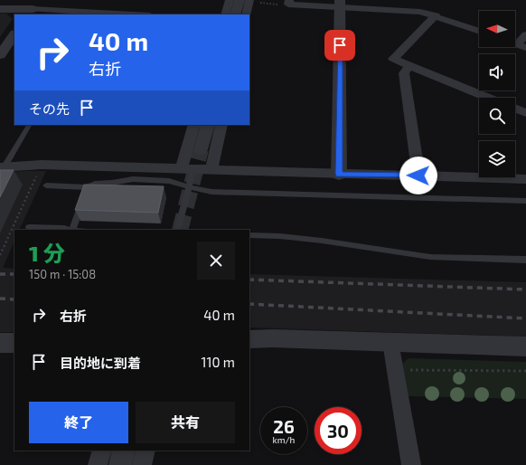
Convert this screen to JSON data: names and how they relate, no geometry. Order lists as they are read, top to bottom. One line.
{"north":"left","page":{"turn":["40 m","右折"],"then":"その先","heading":["1 分","150 m · 15:08"],"list":[{"name":"右折","value":"40 m"},{"name":"目的地に到着","value":"110 m"}],"buttons":["終了","共有"],"speed":"26 km/h","limit":"30"}}
